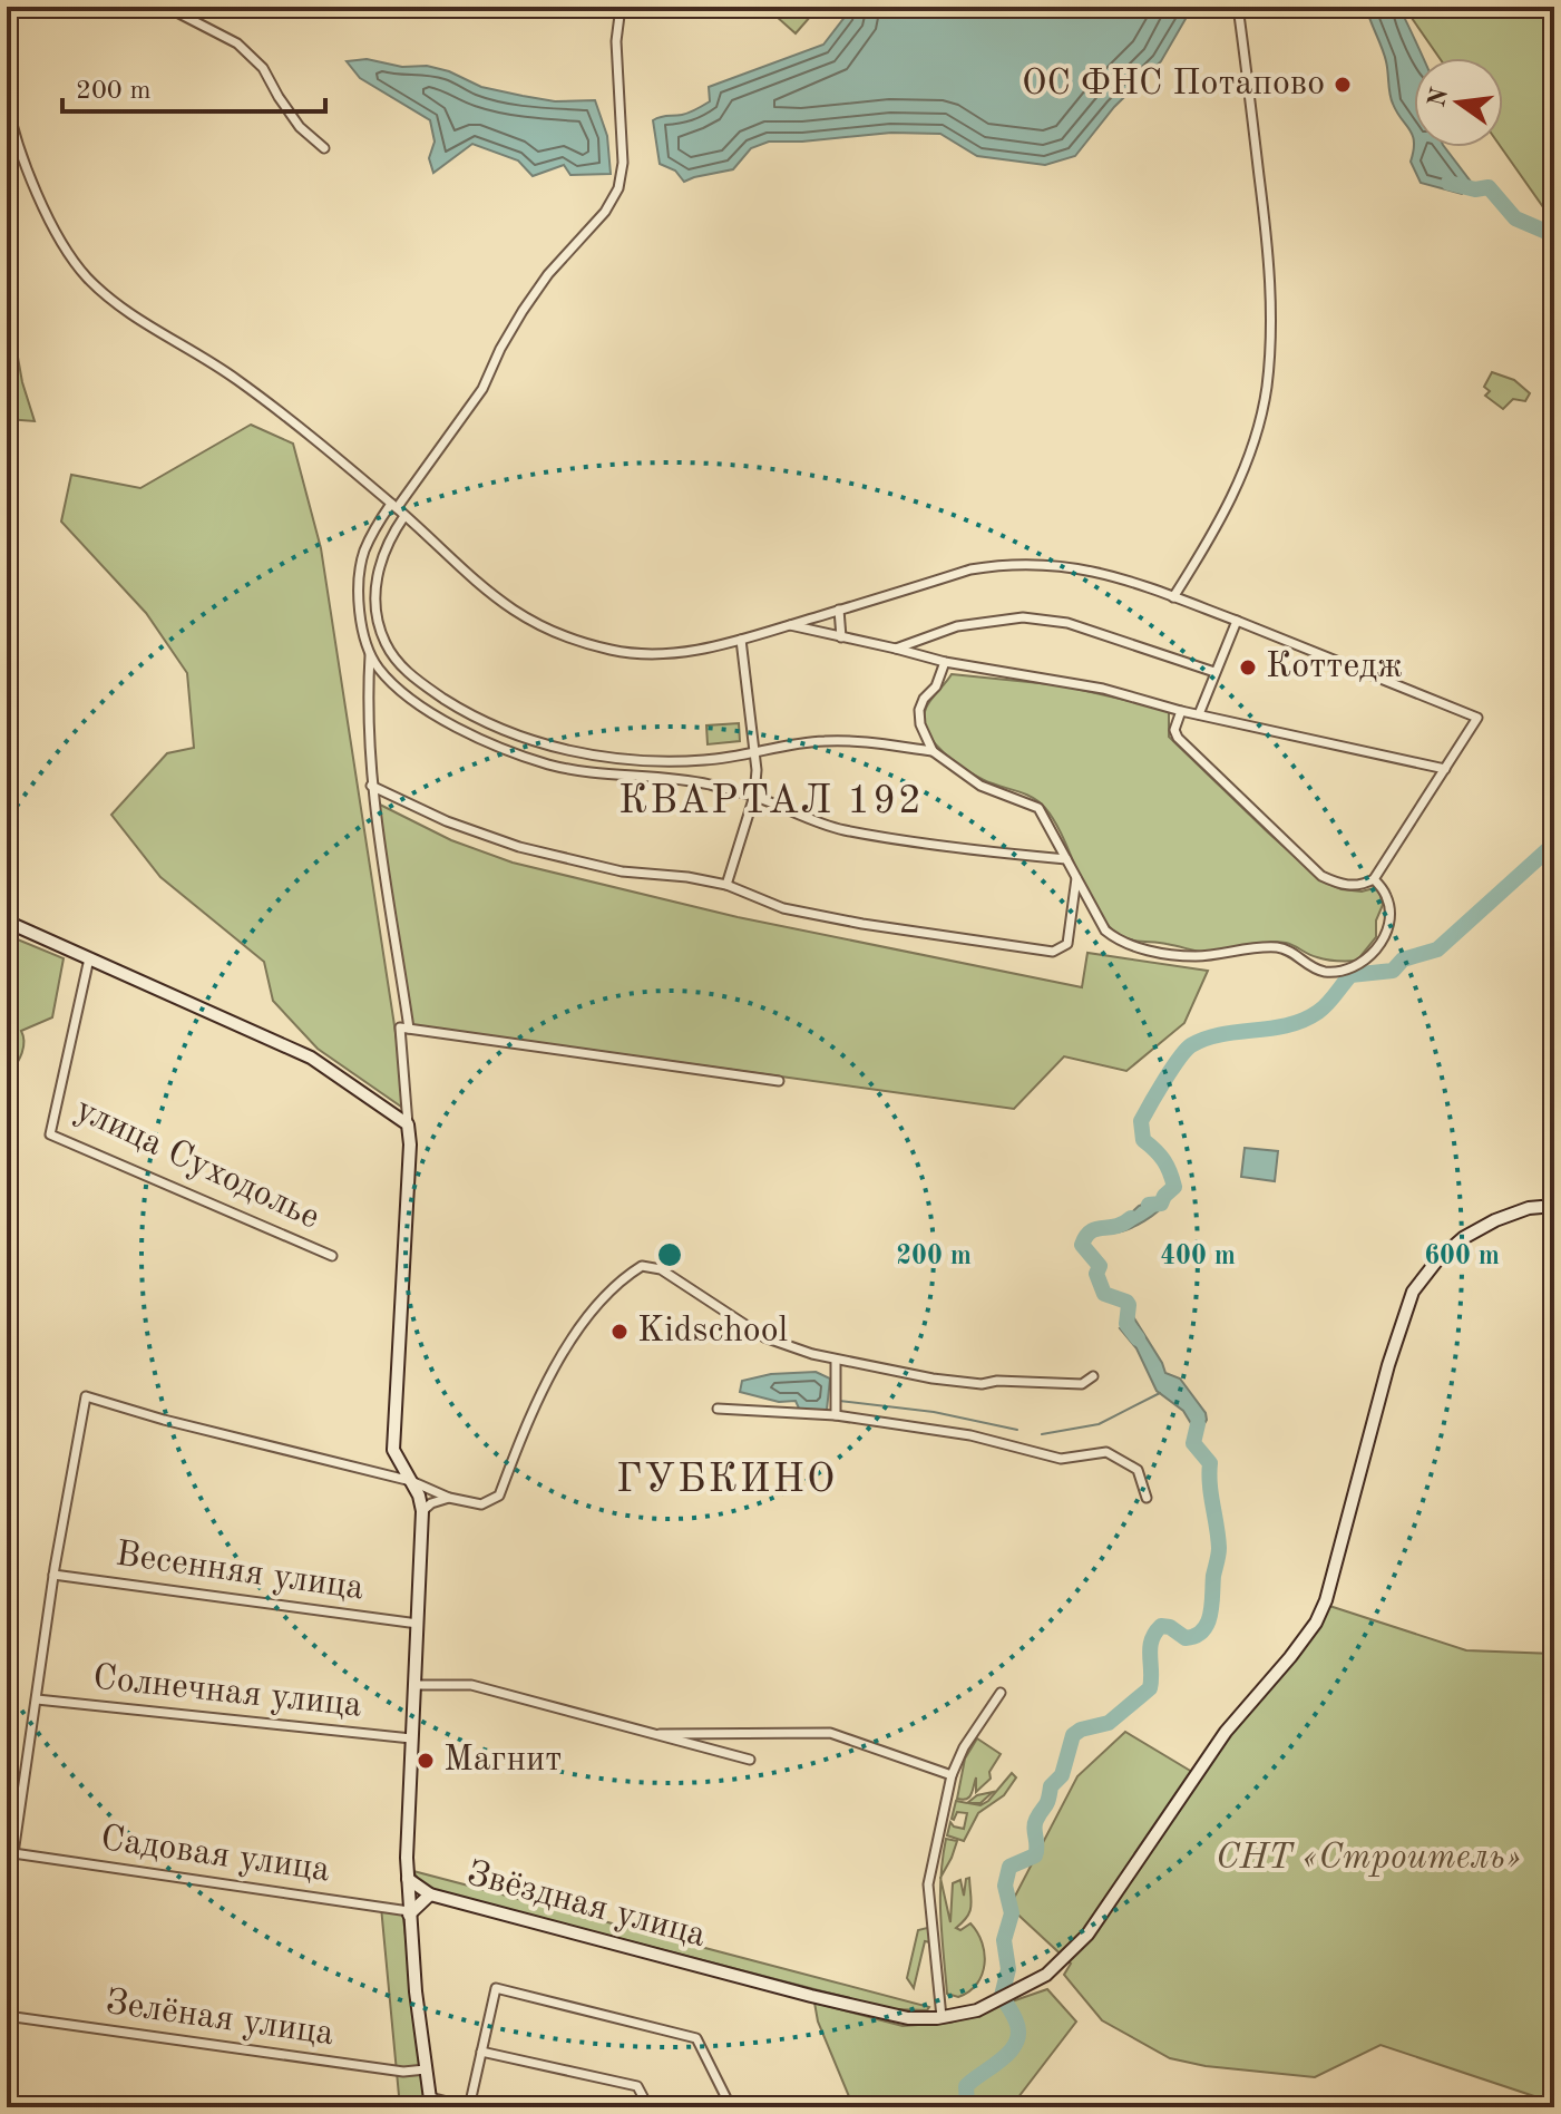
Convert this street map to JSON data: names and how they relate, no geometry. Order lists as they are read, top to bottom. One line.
{"streets":{"street":["улица Суходолье","Весенняя улица","Солнечная улица","Садовая улица","Звёздная улица","Зелёная улица"]},"districts":["КВАРТАЛ 192","ГУБКИНО"],"parks":["СНТ «Строитель»"],"places":["ОС ФНС Потапово","Коттедж","Kidschool","Магнит"],"scale_bar":"200 m","north":"left","rings":["200 m","400 m","600 m"]}
